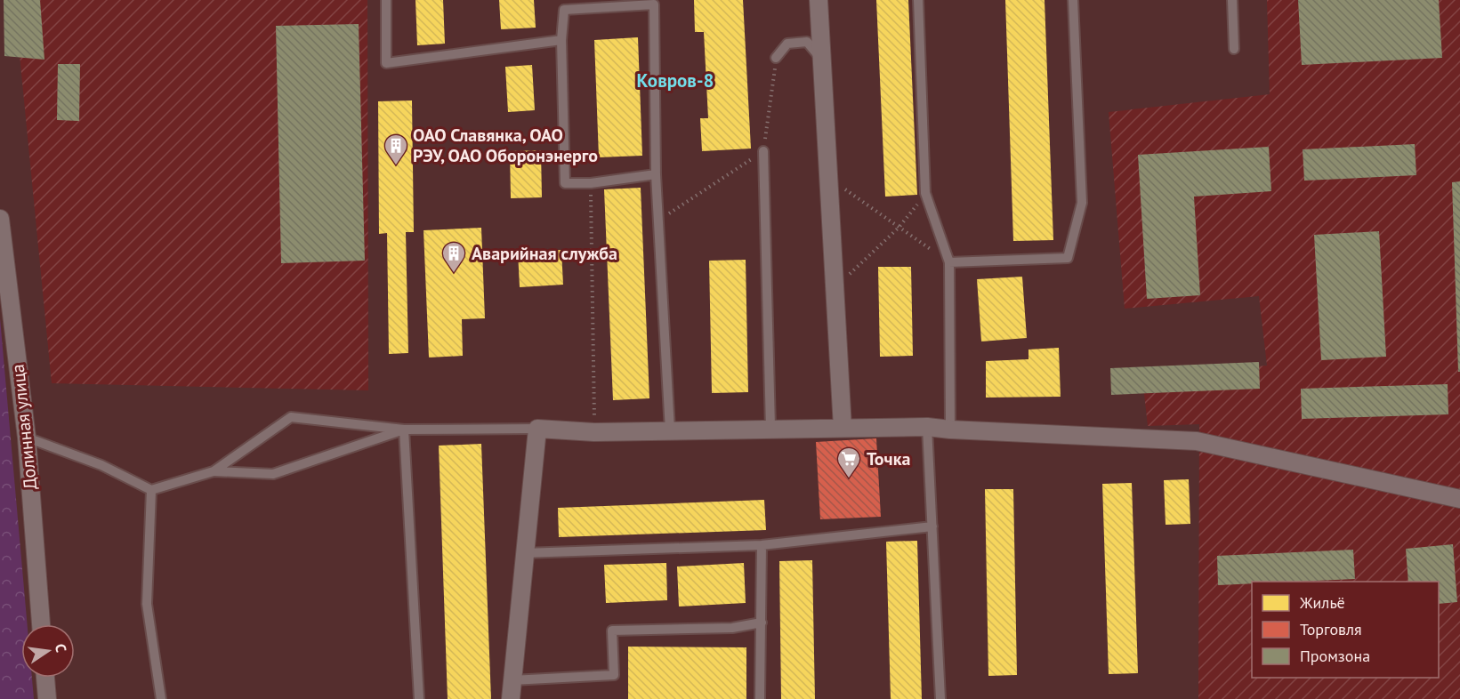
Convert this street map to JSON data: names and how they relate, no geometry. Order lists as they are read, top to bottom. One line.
{"streets":{"street":["Долинная улица"]},"districts":["Ковров-8"],"places":{"building":["ОАО Славянка, ОАО РЭУ, ОАО Оборонэнерго","Аварийная служба"],"supermarket":["Точка"]},"legend":["Жильё","Торговля","Промзона"],"north":"right"}
